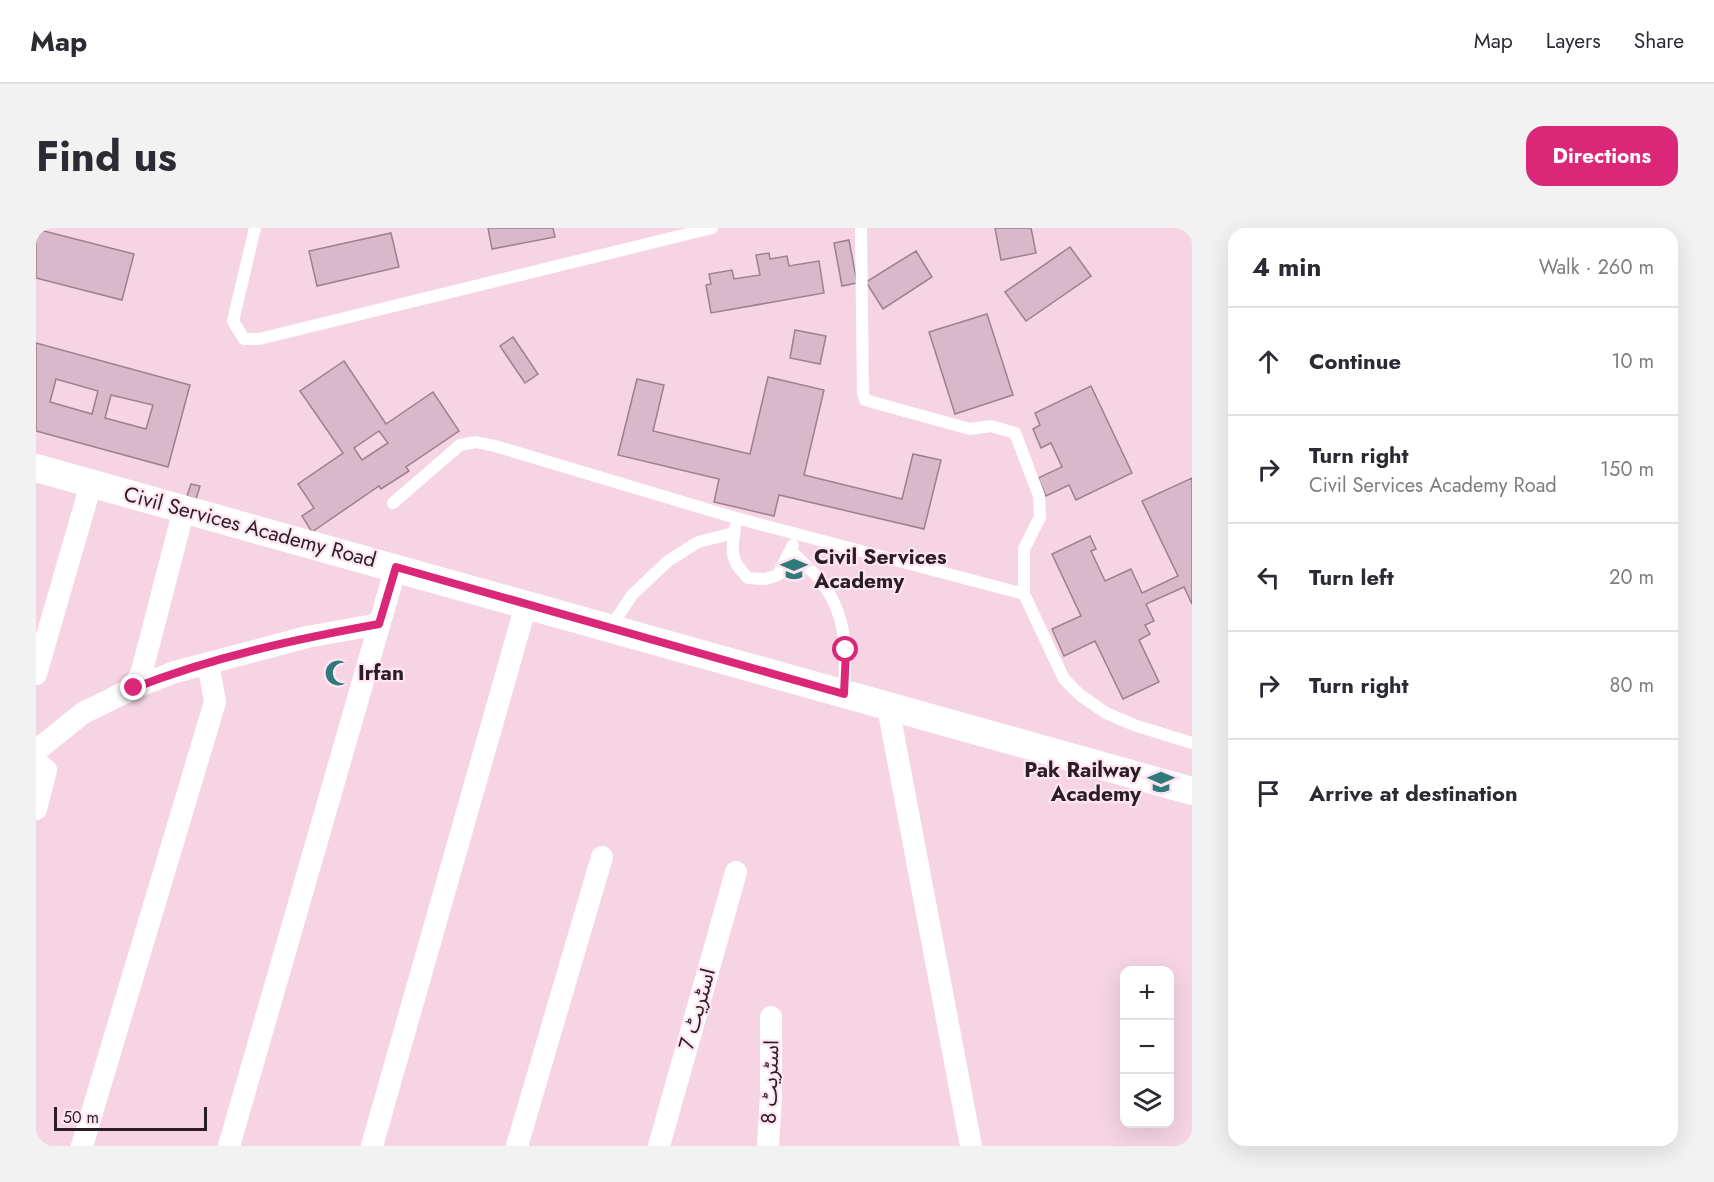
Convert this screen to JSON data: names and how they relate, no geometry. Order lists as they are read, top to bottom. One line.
{"streets":{"street":["Civil Services Academy Road","اسٹریٹ 7","اسٹریٹ 8"]},"places":{"school or university":["Civil Services Academy","Pak Railway Academy"],"mosque":["Irfan"]},"scale_bar":"50 m","page":{"header":"Map","nav":["Map","Layers","Share"],"title":"Find us","buttons":"Directions","heading":["4 min","Walk · 260 m"],"list":[["Continue","10 m"],["Turn right","Civil Services Academy Road","150 m"],["Turn left","20 m"],["Turn right","80 m"],"Arrive at destination"],"map_buttons":["+","−"],"scale":"50 m"}}
